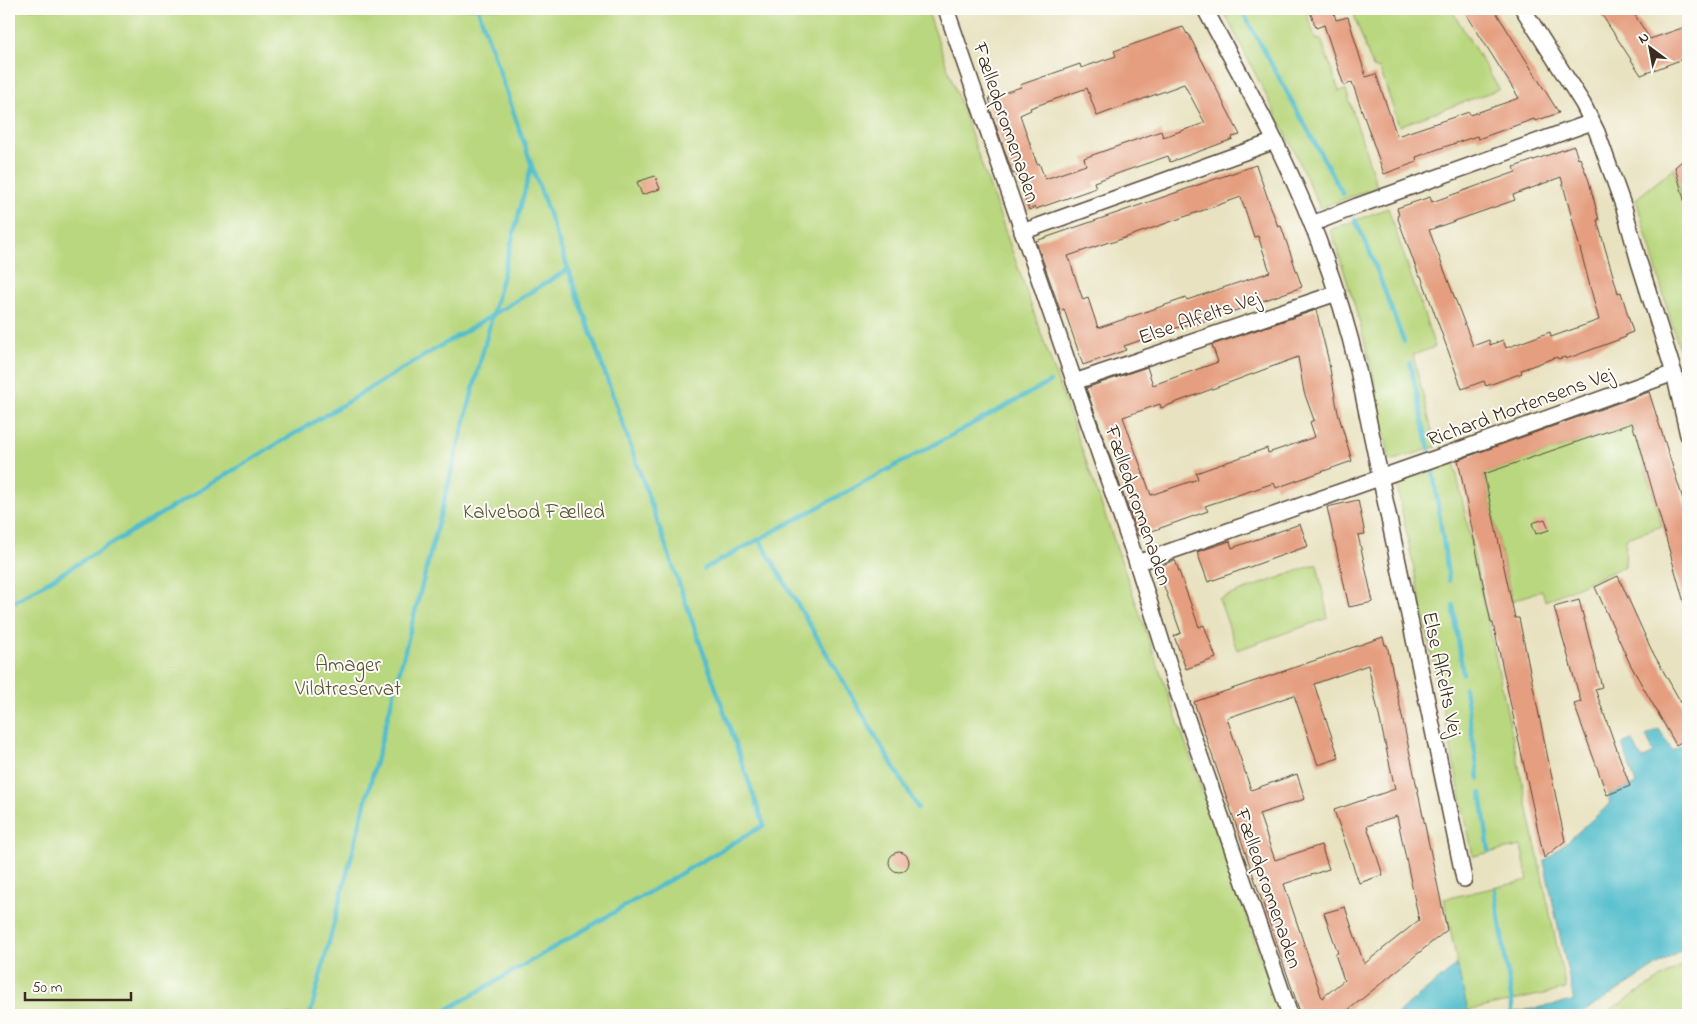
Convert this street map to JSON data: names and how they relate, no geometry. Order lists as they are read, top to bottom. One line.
{"streets":{"street":["Fælledpromenaden","Else Alfelts Vej","Richard Mortensens Vej"]},"crossings":[["Fælledpromenaden","Else Alfelts Vej"],["Else Alfelts Vej","Richard Mortensens Vej"]],"parks":["Kalvebod Fælled","Amager Vildtreservat"],"scale_bar":"50 m","north":"top left"}
